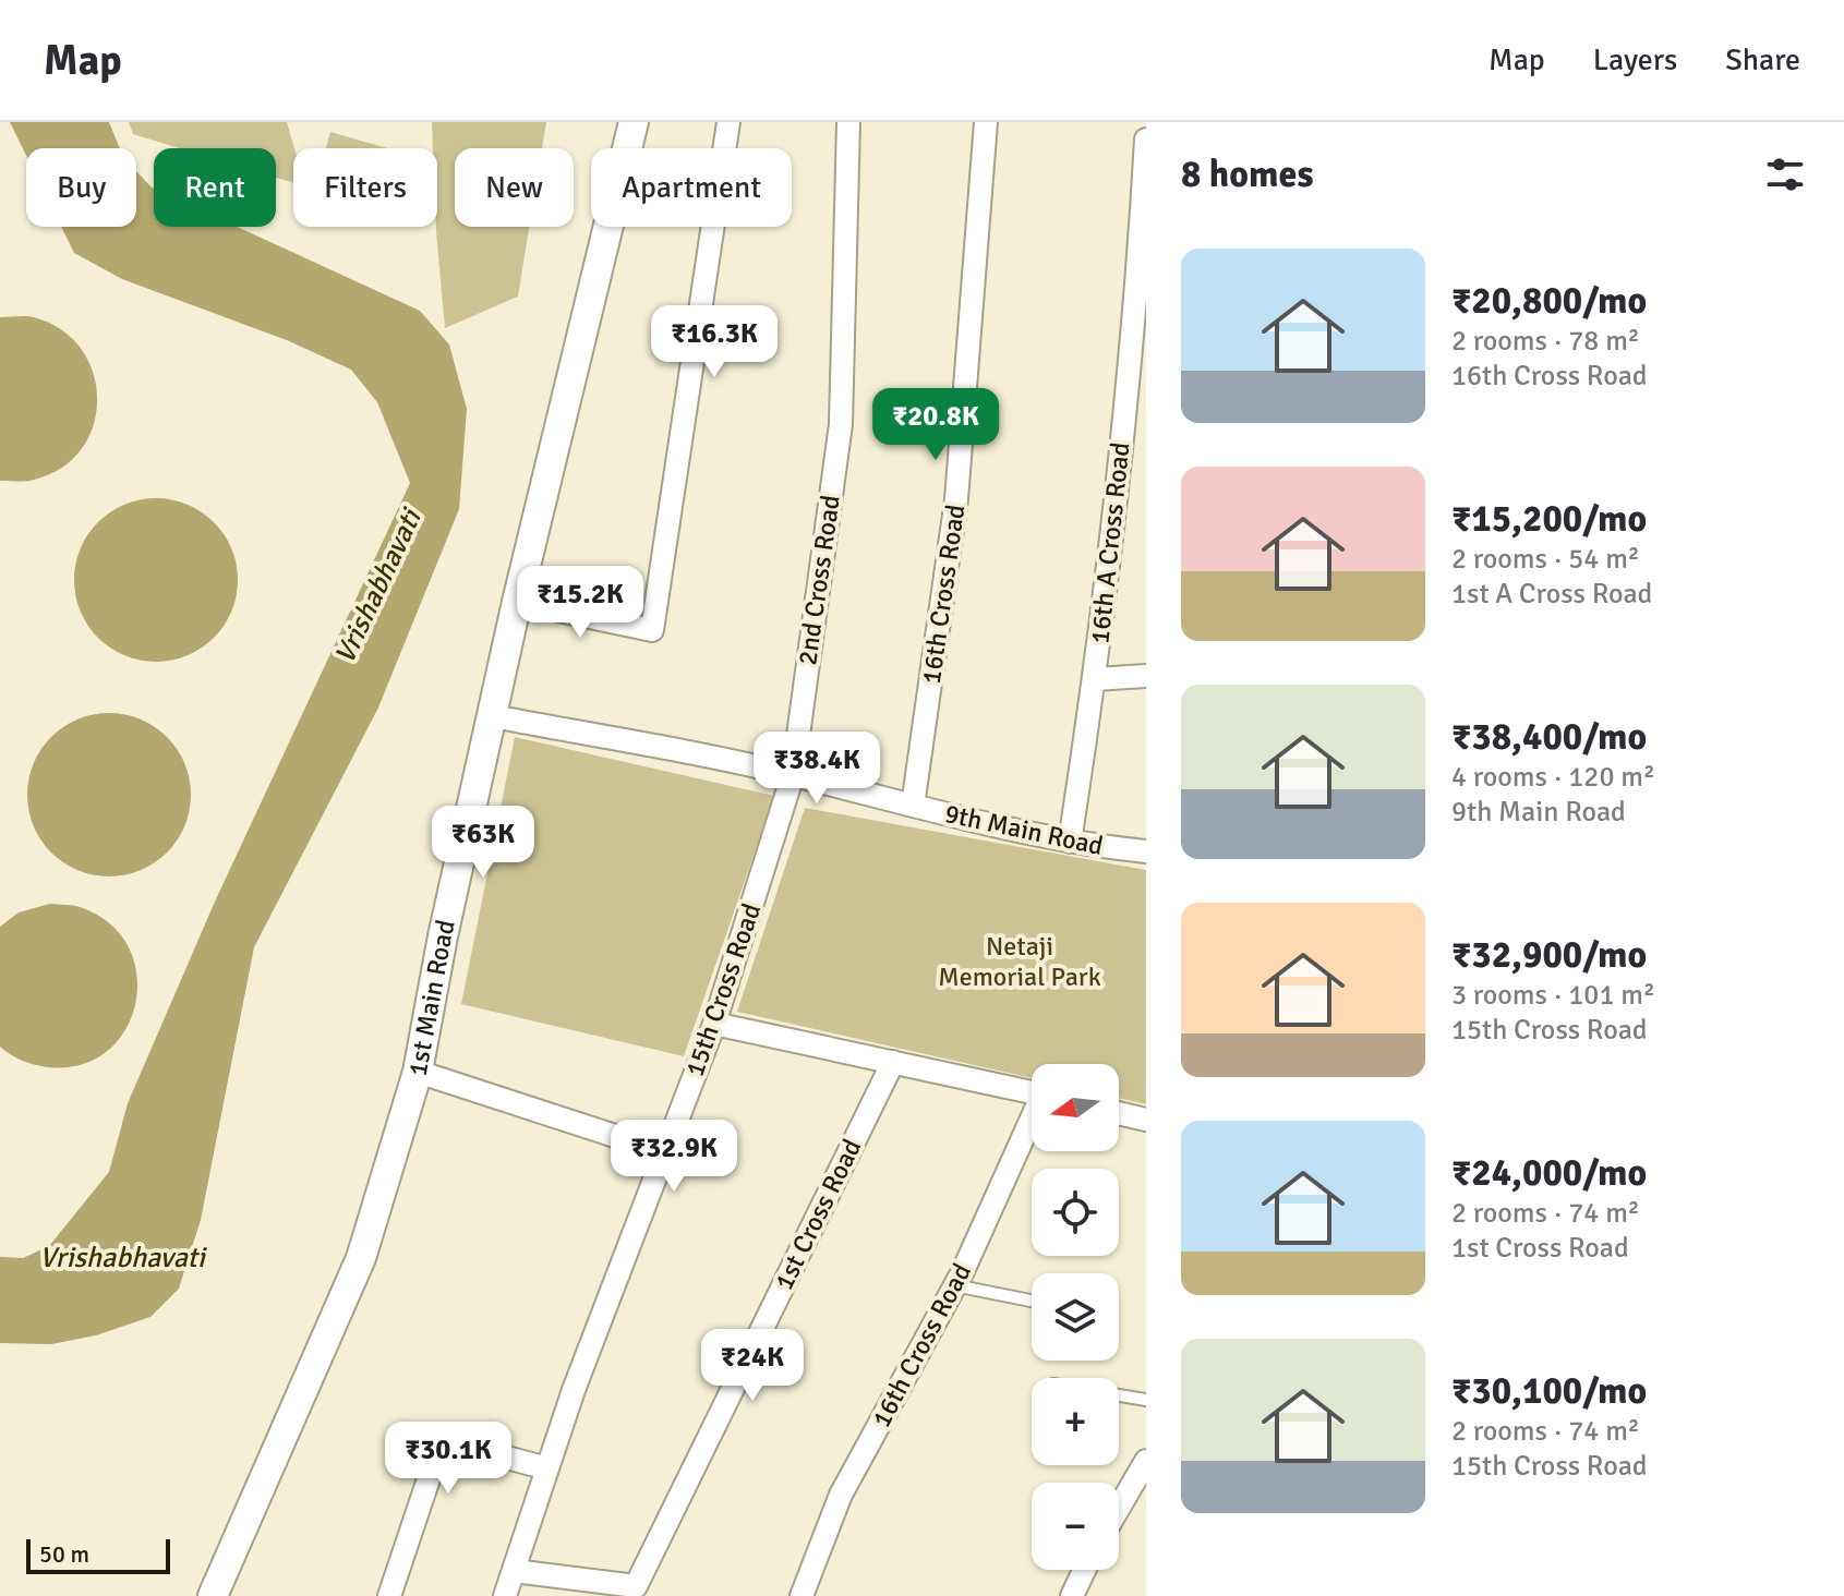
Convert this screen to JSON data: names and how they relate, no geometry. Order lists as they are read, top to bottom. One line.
{"streets":{"street":["16th A Cross Road","2nd Cross Road","16th Cross Road","9th Main Road","15th Cross Road","1st Main Road","1st Cross Road"]},"crossings":[["16th A Cross Road","9th Main Road"],["2nd Cross Road","9th Main Road"],["2nd Cross Road","15th Cross Road"],["16th Cross Road","9th Main Road"],["9th Main Road","15th Cross Road"],["9th Main Road","1st Main Road"],["15th Cross Road","1st Cross Road"]],"water":["Vrishabhavati"],"parks":["Netaji Memorial Park"],"scale_bar":"50 m","north":"left","page":{"header":"Map","nav":["Map","Layers","Share"],"heading":"8 homes","chip":["Buy","Rent","Filters","New","Apartment"],"list":[{"name":"₹20,800/mo","note":"2 rooms · 78 m² · 16th Cross Road"},{"name":"₹15,200/mo","note":"2 rooms · 54 m² · 1st A Cross Road"},{"name":"₹38,400/mo","note":"4 rooms · 120 m² · 9th Main Road"},{"name":"₹32,900/mo","note":"3 rooms · 101 m² · 15th Cross Road"},{"name":"₹24,000/mo","note":"2 rooms · 74 m² · 1st Cross Road"},{"name":"₹30,100/mo","note":"2 rooms · 74 m² · 15th Cross Road"}],"price":["₹16.3K","₹20.8K","₹15.2K","₹38.4K","₹63K","₹32.9K","₹24K","₹30.1K"],"map_buttons":["+","−"],"scale":"50 m"}}
